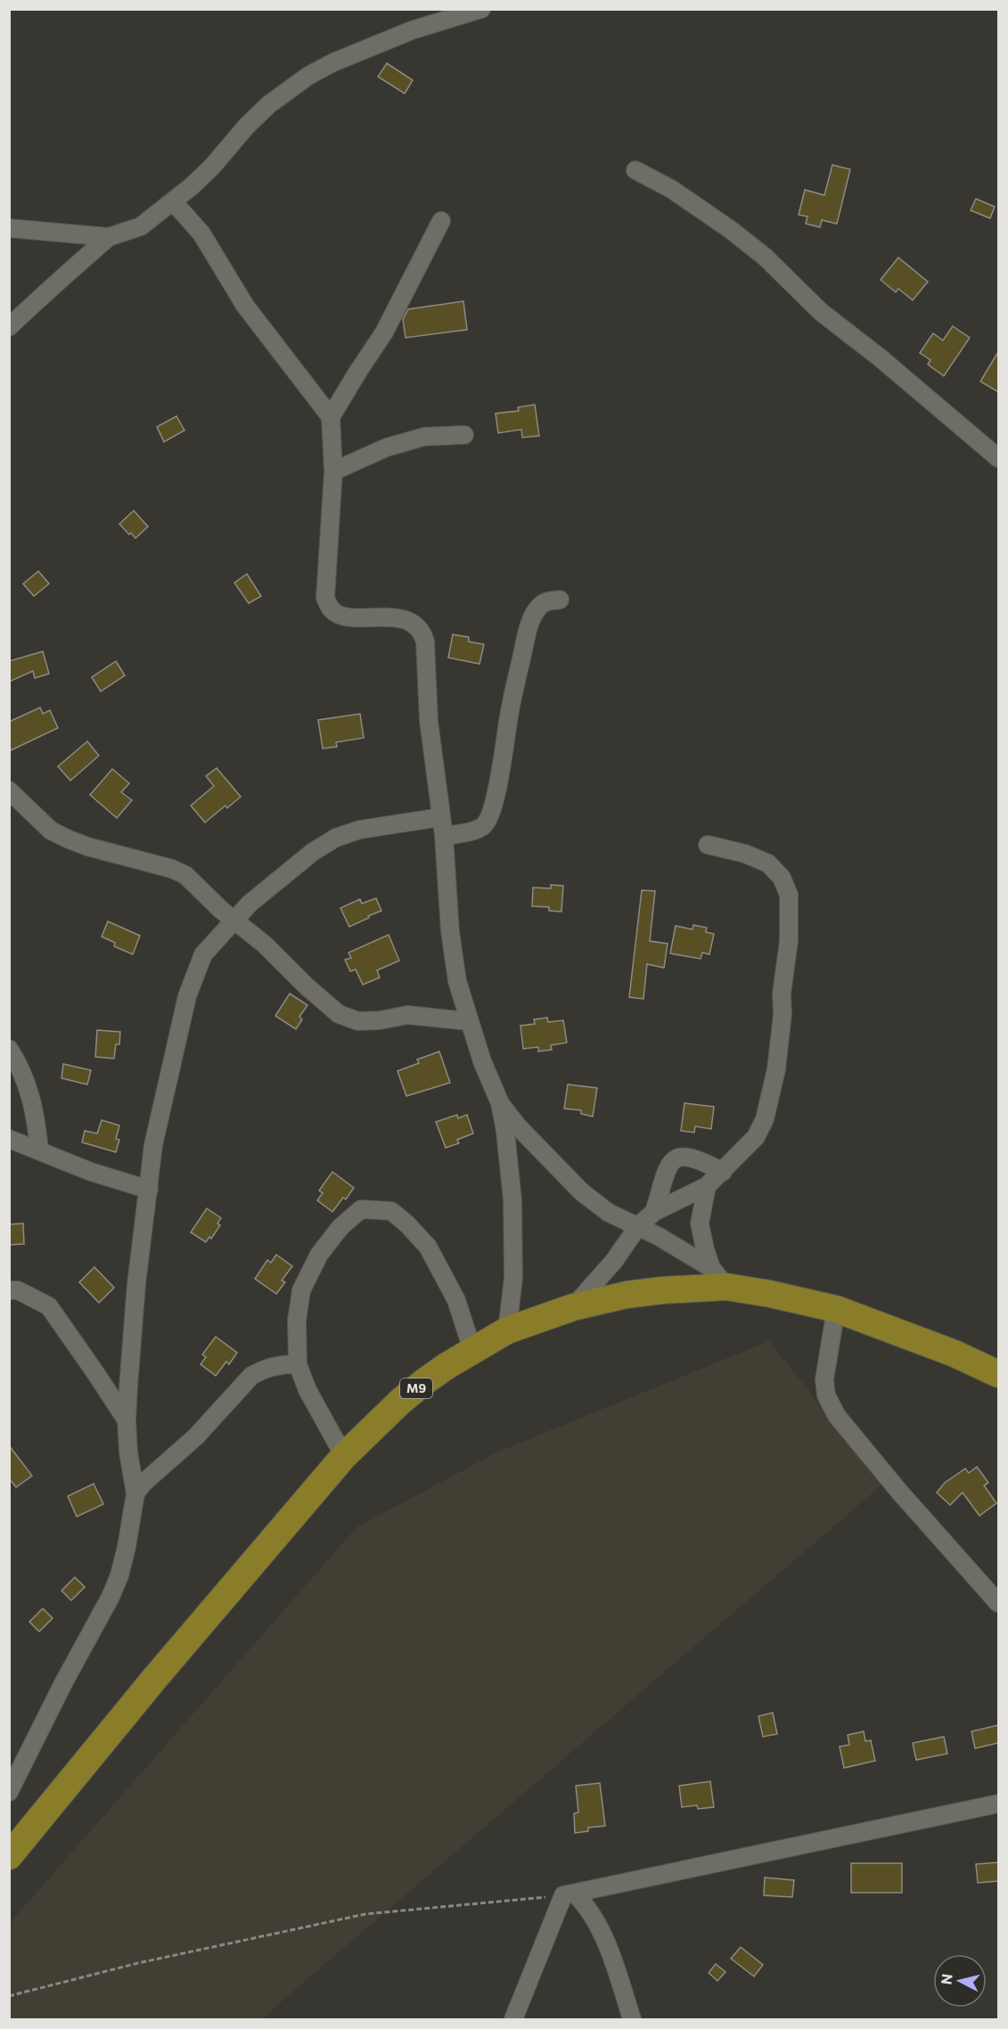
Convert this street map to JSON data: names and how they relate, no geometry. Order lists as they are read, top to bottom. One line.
{"streets":{"main road":["M9"]},"north":"left"}
